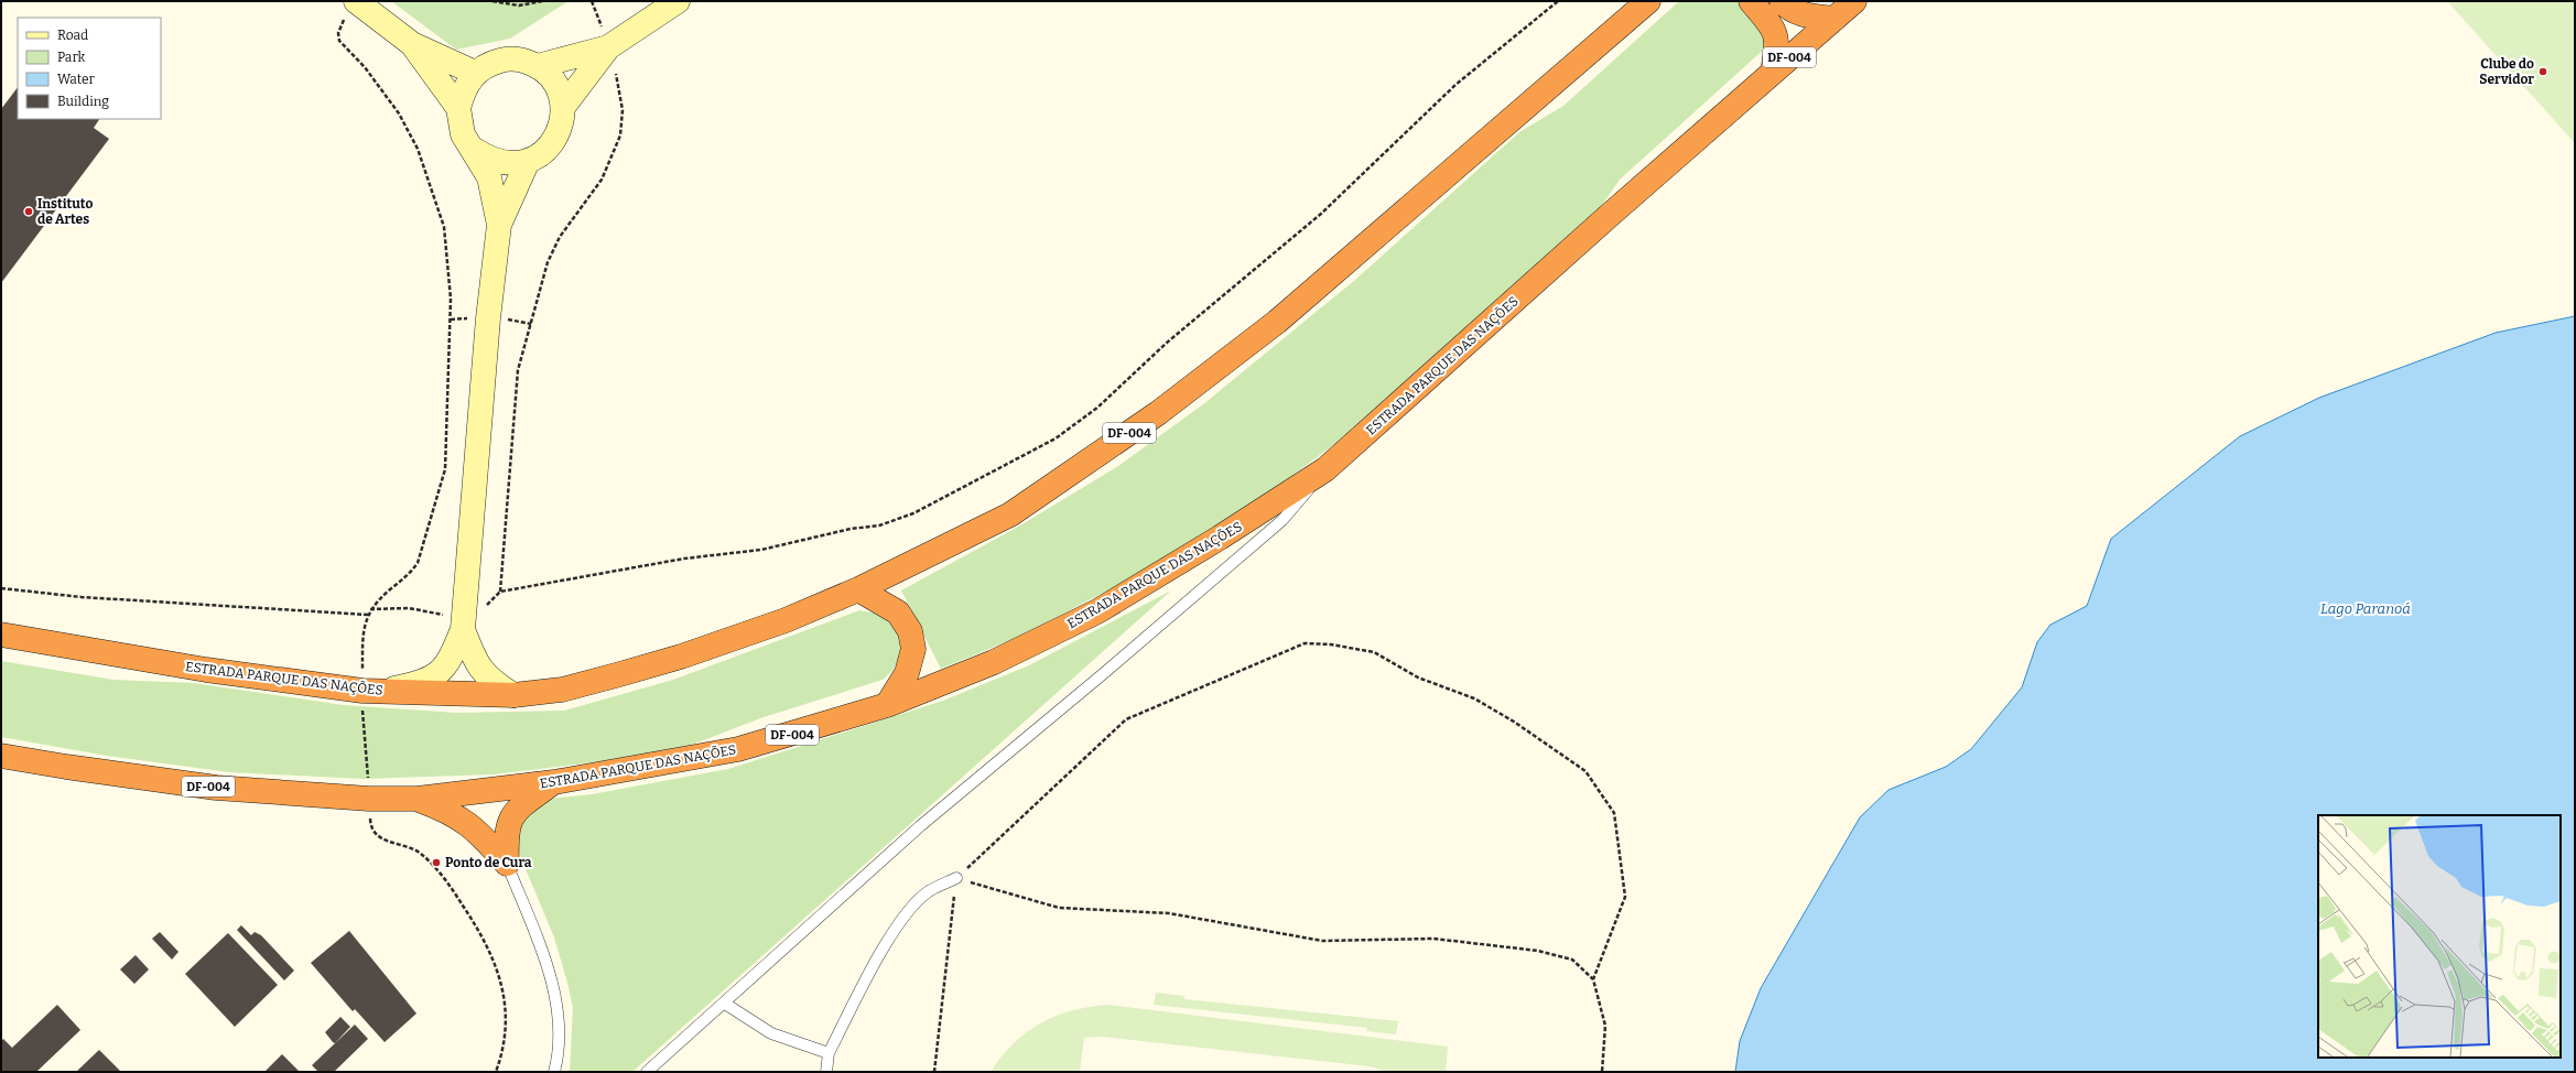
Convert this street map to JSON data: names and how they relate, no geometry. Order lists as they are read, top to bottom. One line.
{"streets":{"highway":["DF-004","ESTRADA PARQUE DAS NAÇÕES"]},"water":["Lago Paranoá"],"places":["Clube do Servidor","Instituto de Artes","Ponto de Cura"],"legend":["Road","Park","Water","Building"]}
